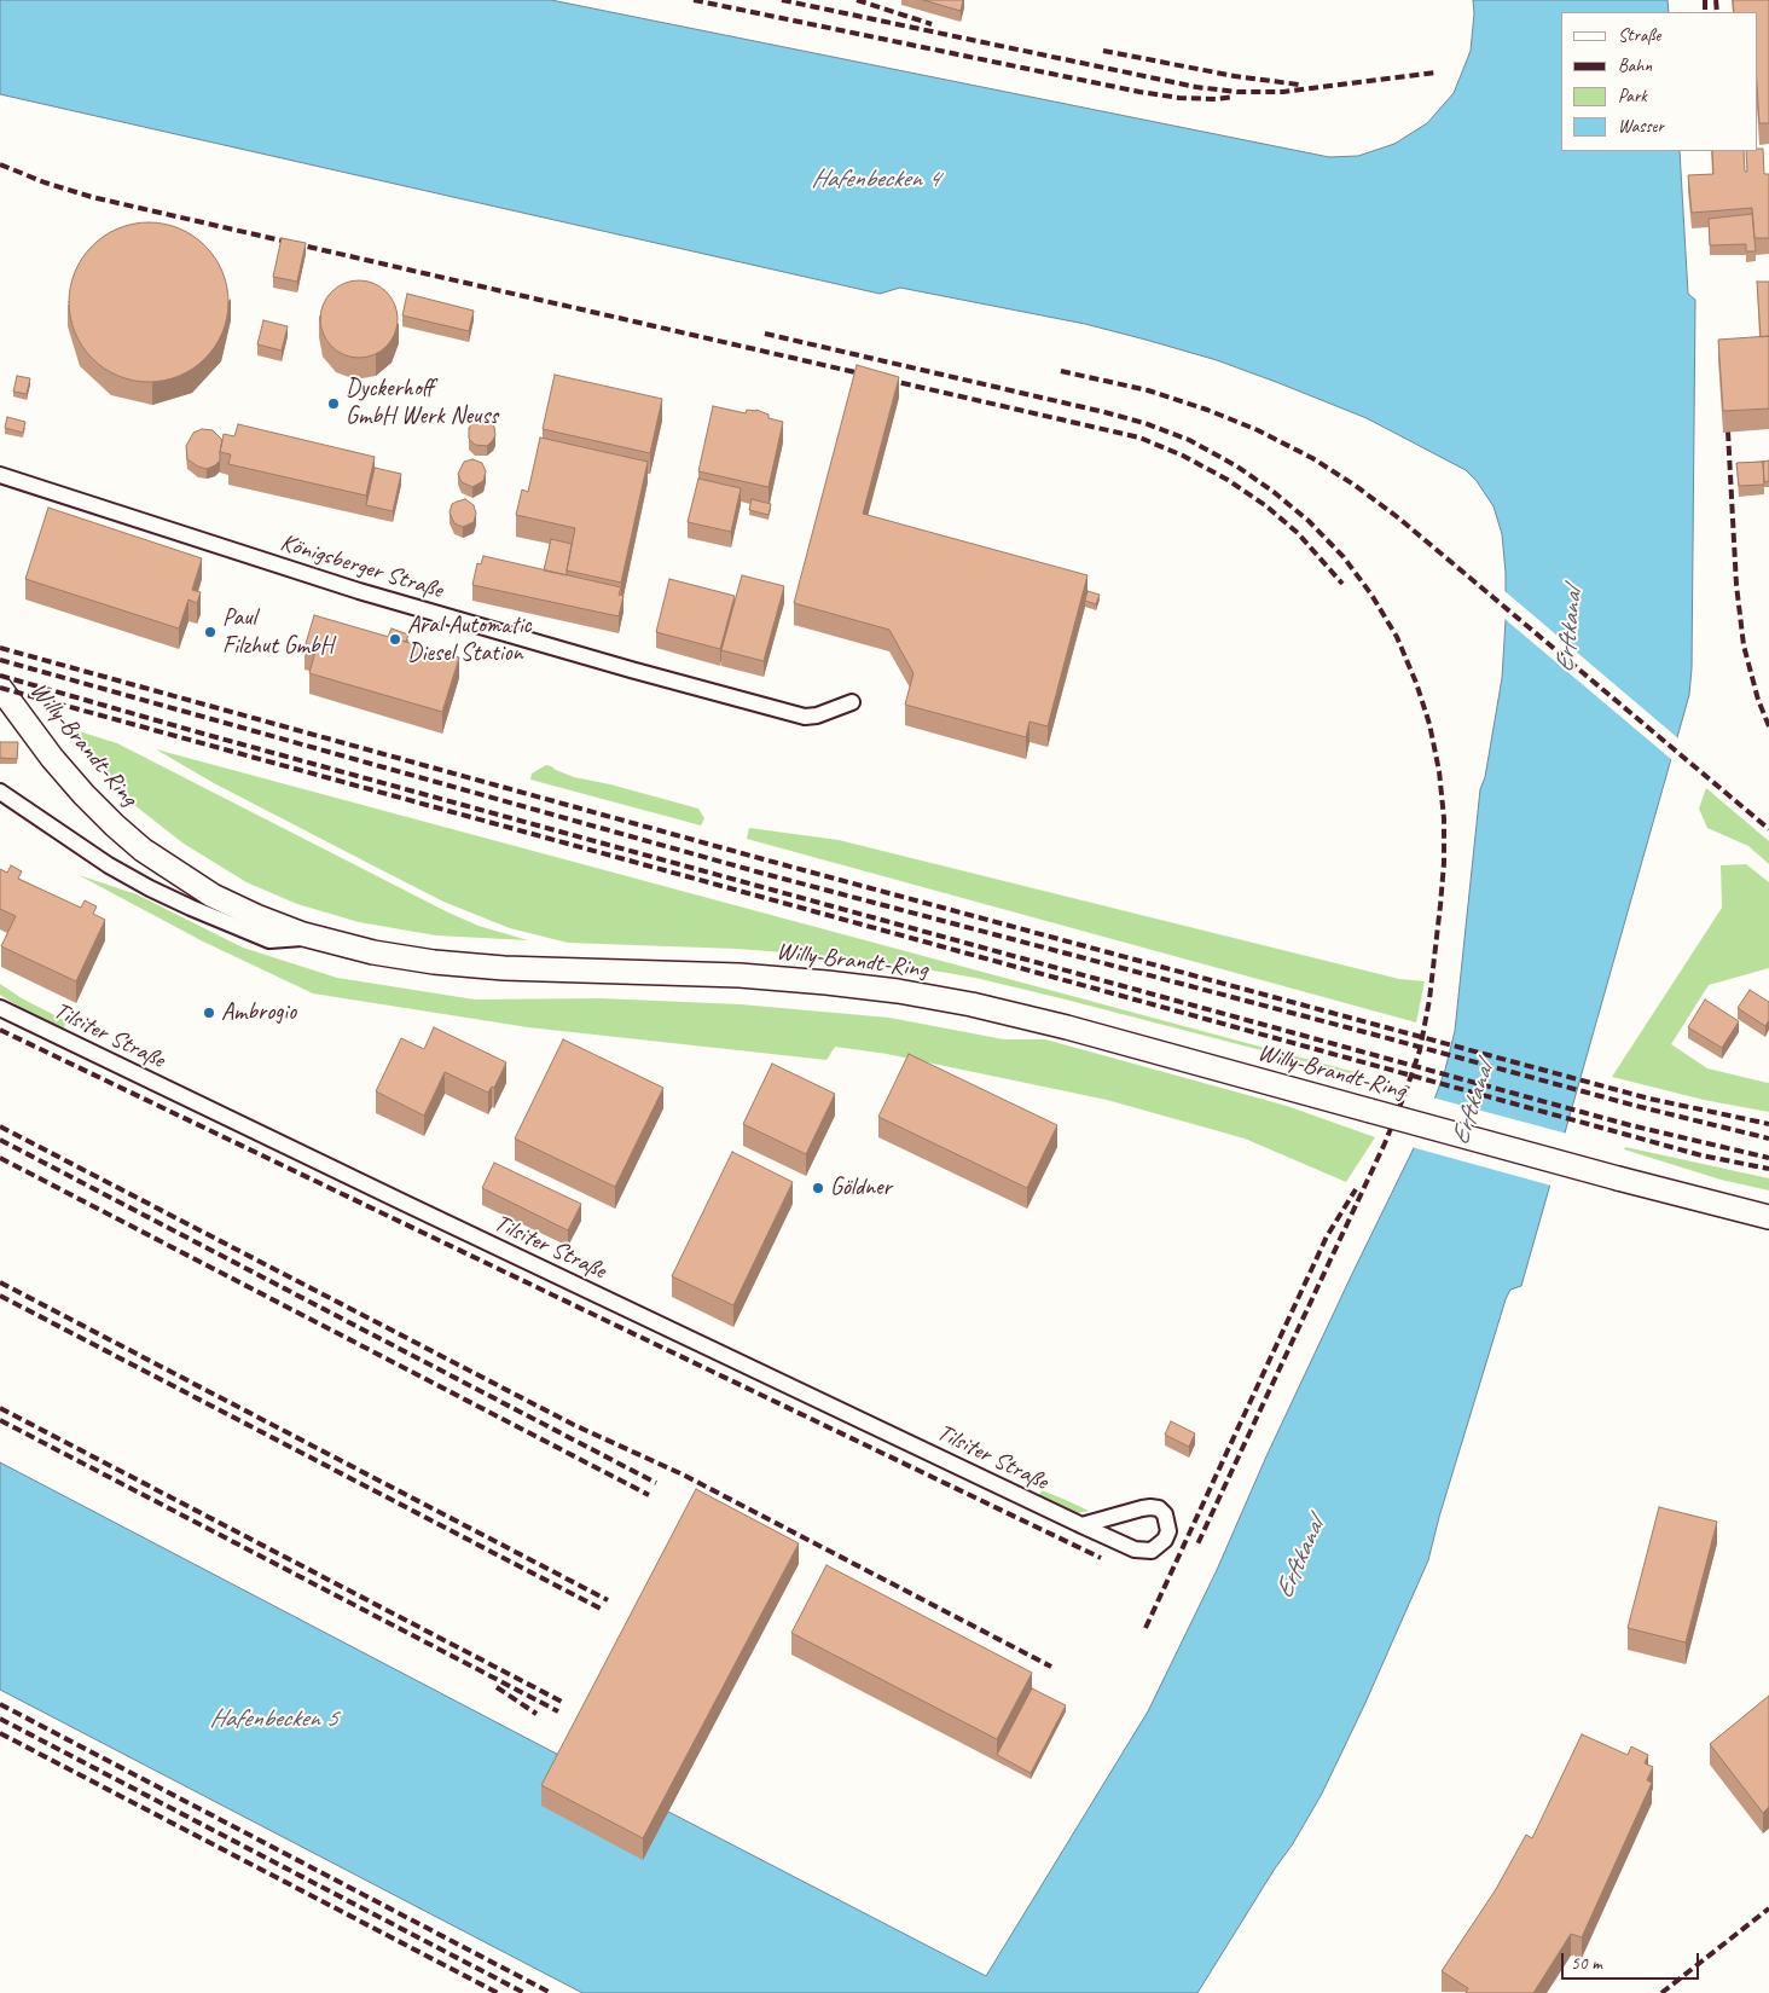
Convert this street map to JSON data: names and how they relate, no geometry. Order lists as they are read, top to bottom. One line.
{"streets":{"main road":["Willy-Brandt-Ring"],"street":["Königsberger Straße","Tilsiter Straße"]},"water":["Hafenbecken 4","Erftkanal","Hafenbecken 5"],"places":["Dyckerhoff GmbH Werk Neuss","Paul Filzhut GmbH","Aral Automatic Diesel Station","Ambrogio","Göldner"],"legend":["Straße","Bahn","Park","Wasser"],"scale_bar":"50 m"}
